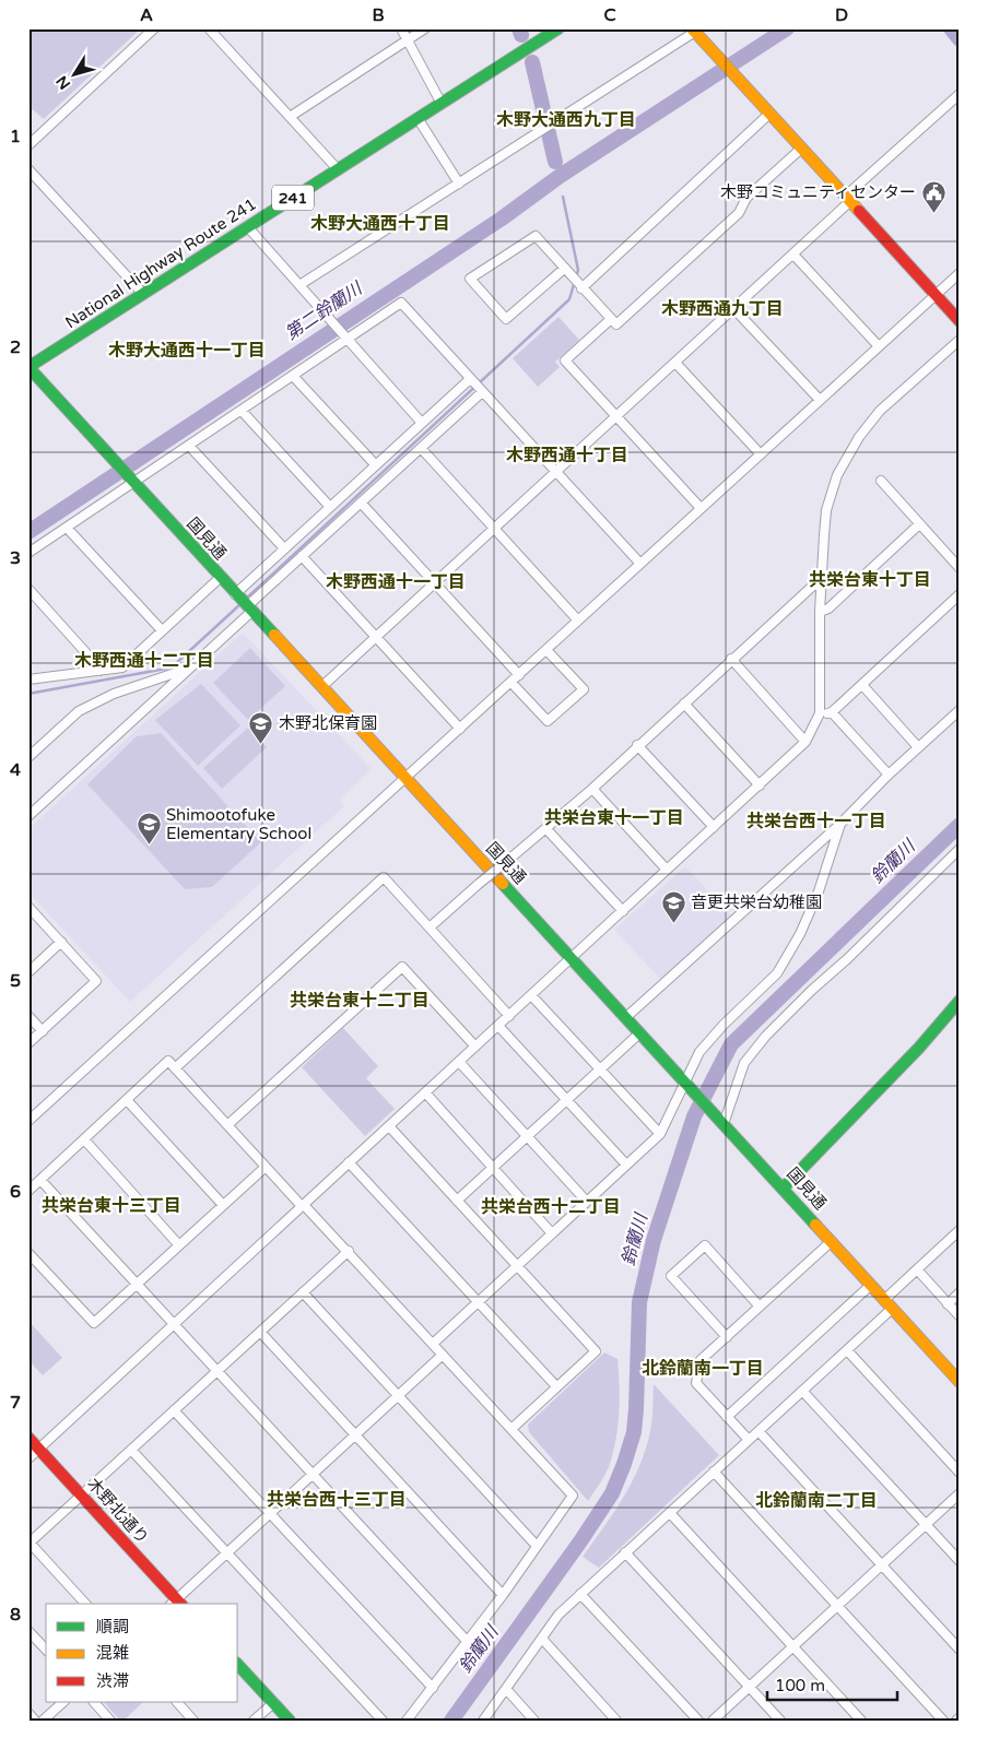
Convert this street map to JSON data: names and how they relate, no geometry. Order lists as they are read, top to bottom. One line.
{"streets":{"main road":["241","National Highway Route 241","国見通","木野北通り"]},"crossings":[["National Highway Route 241","国見通"]],"districts":["木野大通西九丁目","木野大通西十丁目","木野西通九丁目","木野大通西十一丁目","木野西通十丁目","共栄台東十丁目","木野西通十一丁目","木野西通十二丁目","共栄台東十一丁目","共栄台西十一丁目","共栄台東十二丁目","共栄台東十三丁目","共栄台西十二丁目","北鈴蘭南一丁目","共栄台西十三丁目","北鈴蘭南二丁目"],"water":["第二鈴蘭川","鈴蘭川"],"places":{"public building":["木野コミュニティセンター"],"school or university":["木野北保育園","Shimootofuke Elementary School","音更共栄台幼稚園"]},"legend":["順調","混雑","渋滞"],"scale_bar":"100 m","north":"bottom left","grid":{"columns":["A","B","C","D"],"rows":["1","2","3","4","5","6","7","8"]}}
